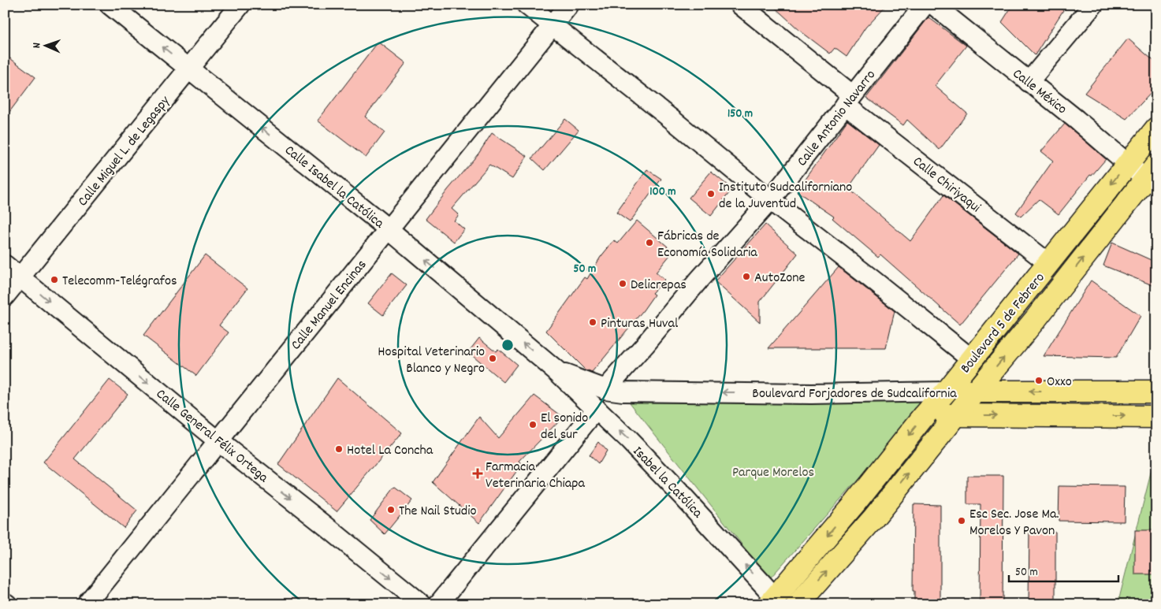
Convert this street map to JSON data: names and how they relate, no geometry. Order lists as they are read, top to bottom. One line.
{"streets":{"main road":["Boulevard 5 de Febrero","Boulevard Forjadores de Sudcalifornia"],"street":["Calle México","Calle Antonio Navarro","Calle Miguel L. de Legaspy","Calle Chiriyaqui","Calle Isabel la Católica","Calle Manuel Encinas","Calle General Félix Ortega","Isabel la Católica"]},"crossings":[["Calle México","Boulevard 5 de Febrero"],["Calle Antonio Navarro","Calle Chiriyaqui"],["Calle Antonio Navarro","Boulevard Forjadores de Sudcalifornia"],["Calle Miguel L. de Legaspy","Calle Isabel la Católica"],["Calle Miguel L. de Legaspy","Calle General Félix Ortega"],["Calle Chiriyaqui","Boulevard 5 de Febrero"],["Calle Isabel la Católica","Calle Manuel Encinas"],["Calle Isabel la Católica","Boulevard Forjadores de Sudcalifornia"],["Calle Isabel la Católica","Isabel la Católica"],["Calle Manuel Encinas","Calle General Félix Ortega"],["Boulevard 5 de Febrero","Boulevard Forjadores de Sudcalifornia"],["Boulevard 5 de Febrero","Isabel la Católica"],["Boulevard Forjadores de Sudcalifornia","Isabel la Católica"]],"one_way":["Calle Isabel la Católica","Calle General Félix Ortega","Isabel la Católica"],"parks":["Parque Morelos"],"places":{"other":["Instituto Sudcaliforniano de la Juventud","Fábricas de Economía Solidaria","AutoZone","Telecomm-Telégrafos","Delicrepas","Pinturas Huval","Hospital Veterinario Blanco y Negro","Oxxo","El sonido del sur","Hotel La Concha","The Nail Studio","Esc Sec. Jose Ma. Morelos Y Pavon"],"health":["Farmacia Veterinaria Chiapa"]},"scale_bar":"50 m","north":"left","rings":["150 m","100 m","50 m"]}
